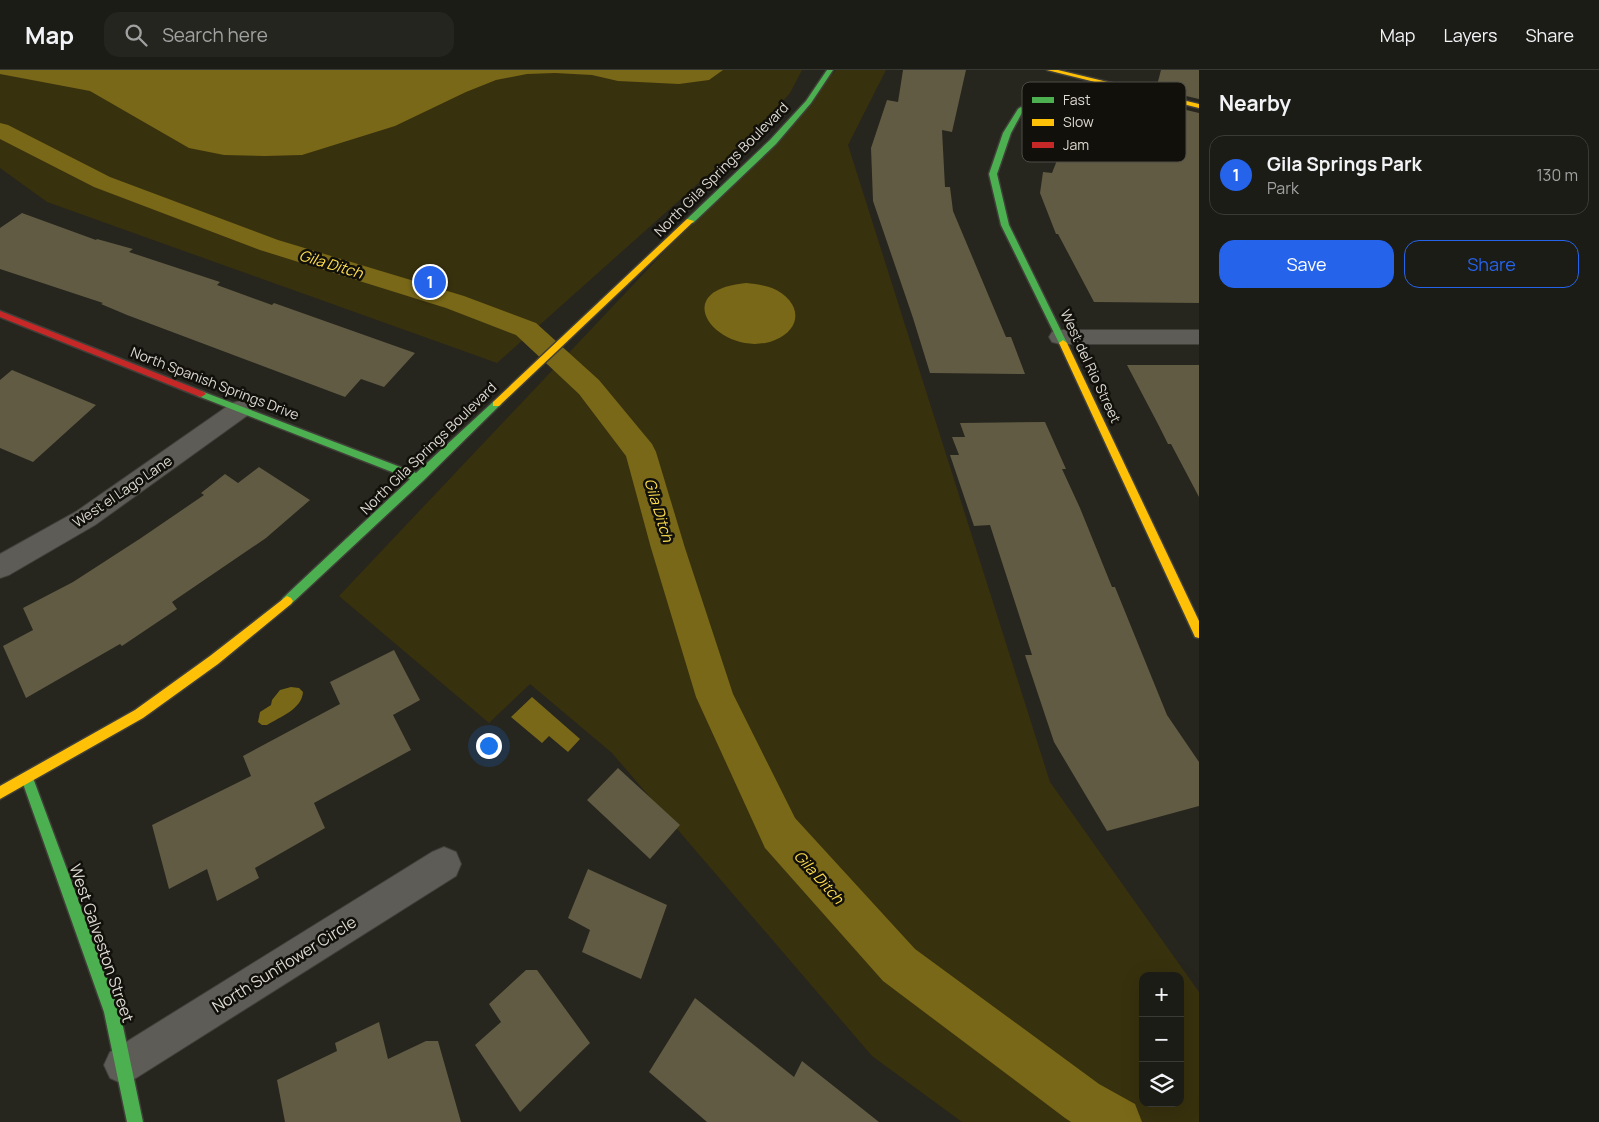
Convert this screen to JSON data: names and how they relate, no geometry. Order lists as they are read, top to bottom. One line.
{"streets":{"street":["North Gila Springs Boulevard","West del Rio Street","North Spanish Springs Drive","West el Lago Lane","West Galveston Street","North Sunflower Circle"]},"crossings":[["North Gila Springs Boulevard","North Spanish Springs Drive"],["North Gila Springs Boulevard","West Galveston Street"],["North Spanish Springs Drive","West el Lago Lane"],["West Galveston Street","North Sunflower Circle"]],"water":["Gila Ditch"],"legend":["Fast","Slow","Jam"],"page":{"header":"Map","search":"Search here","nav":["Map","Layers","Share"],"heading":"Nearby","list":[{"mark":"1","name":"Gila Springs Park","note":"Park","value":"130 m"}],"buttons":["Save","Share"],"pins":"1","map_buttons":["+","−"]}}
